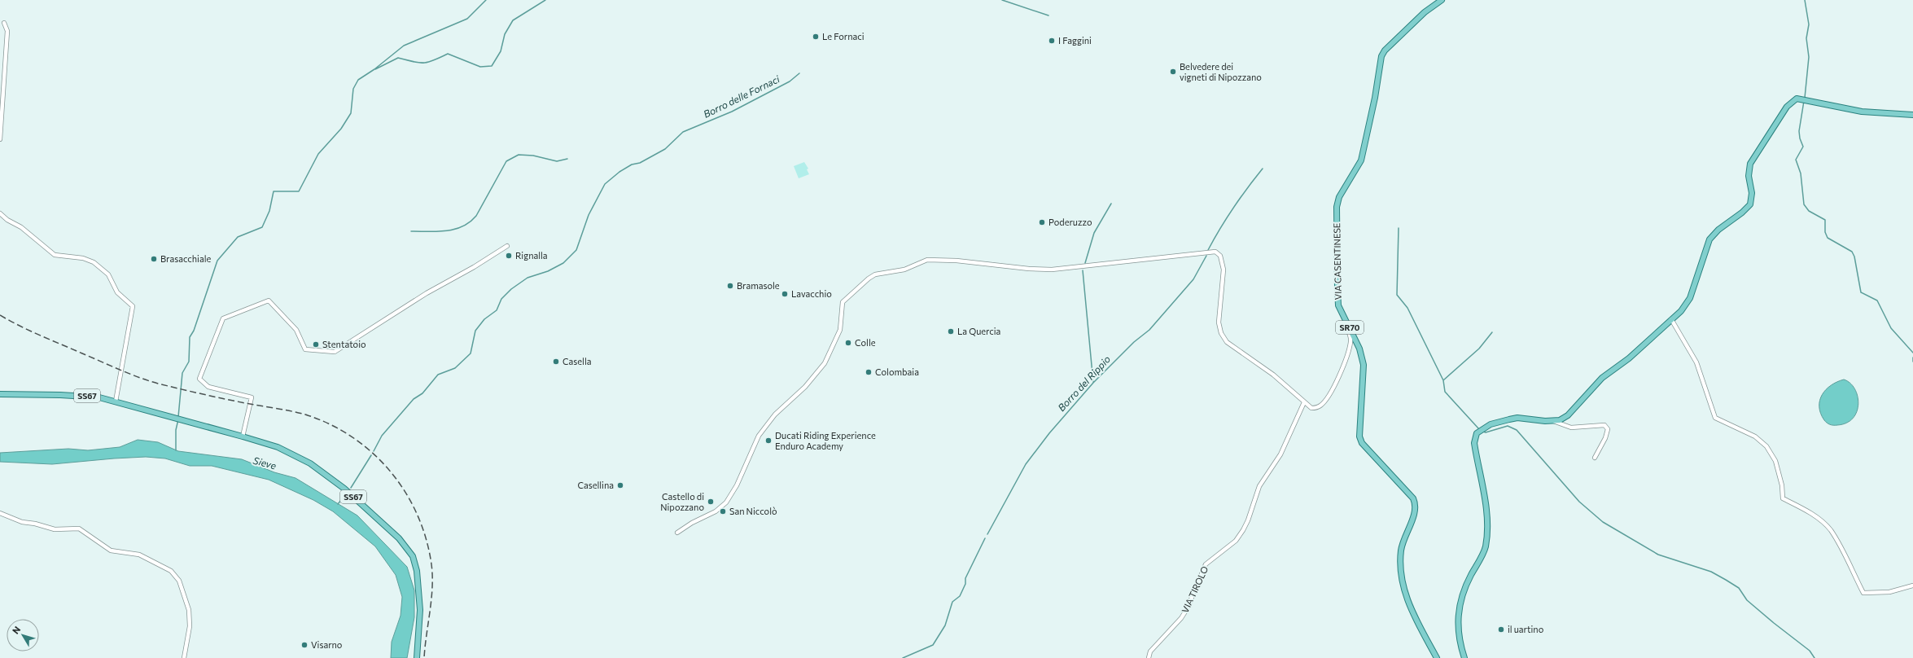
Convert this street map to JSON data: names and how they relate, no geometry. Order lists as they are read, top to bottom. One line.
{"streets":{"main road":["VIA CASENTINESE","SR70","SS67"],"street":["VIA TIROLO"]},"water":["Borro delle Fornaci","Borro del Rippio","Sieve"],"places":["Le Fornaci","I Faggini","Belvedere dei vigneti di Nipozzano","Poderuzzo","Rignalla","Brasacchiale","Bramasole","Lavacchio","La Quercia","Colle","Stentatoio","Casella","Colombaia","Ducati Riding Experience Enduro Academy","Casellina","Castello di Nipozzano","San Niccolò","il uartino","Visarno"],"north":"top left"}
